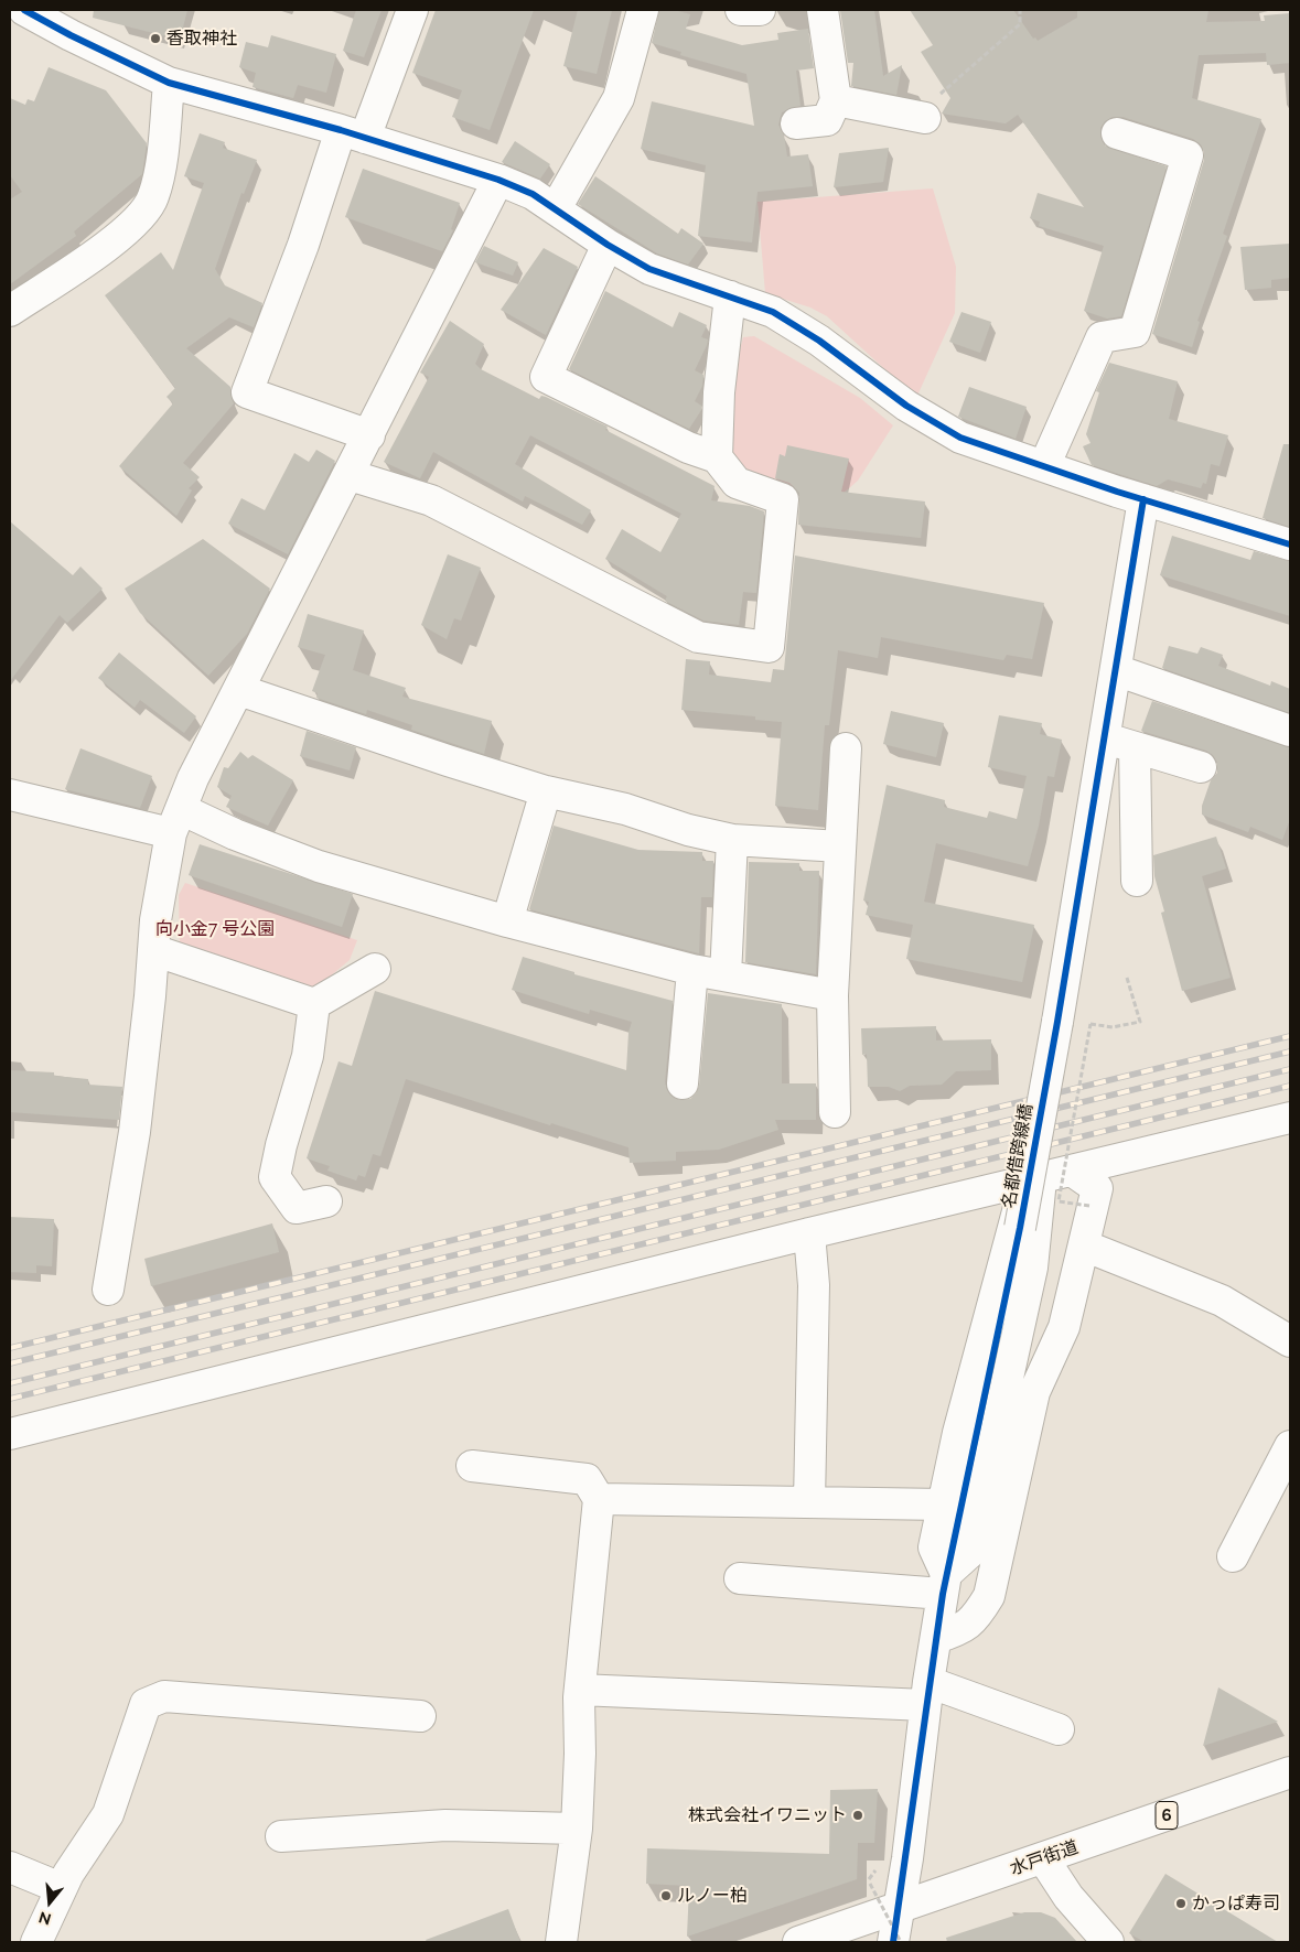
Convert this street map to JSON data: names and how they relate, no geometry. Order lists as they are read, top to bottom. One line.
{"streets":{"main road":["名都借跨線橋","6","水戸街道"]},"crossings":[["名都借跨線橋","水戸街道"]],"parks":["向小金7 号公園"],"places":["香取神社","株式会社イワニット","ルノー柏","かっぱ寿司"],"north":"bottom"}
